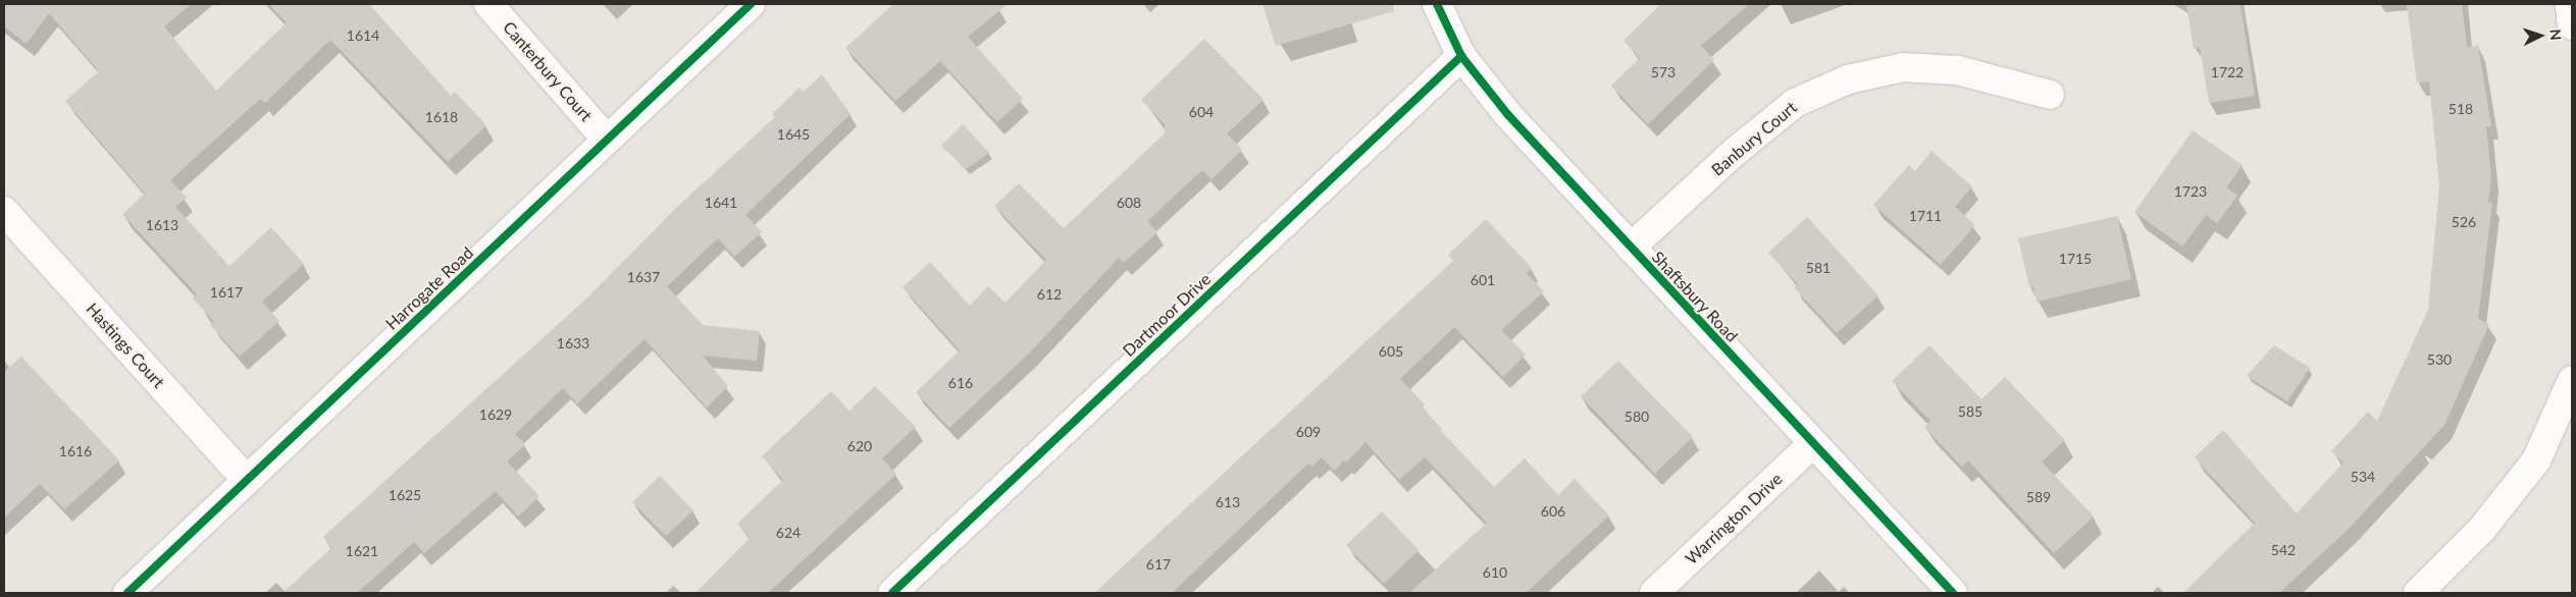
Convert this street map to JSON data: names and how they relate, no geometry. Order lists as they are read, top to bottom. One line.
{"streets":{"street":["Canterbury Court","Banbury Court","Harrogate Road","Shaftsbury Road","Dartmoor Drive","Hastings Court","Warrington Drive"]},"crossings":[["Canterbury Court","Harrogate Road"],["Banbury Court","Shaftsbury Road"],["Harrogate Road","Hastings Court"],["Shaftsbury Road","Dartmoor Drive"],["Shaftsbury Road","Warrington Drive"]],"house_numbers":["1614","573","1722","518","604","1618","1645","1723","1641","608","1711","526","1613","1715","581","1637","601","1617","612","1633","605","530","616","585","1629","580","609","620","1616","534","1625","589","613","606","624","542","1621","617","610"],"north":"right"}
